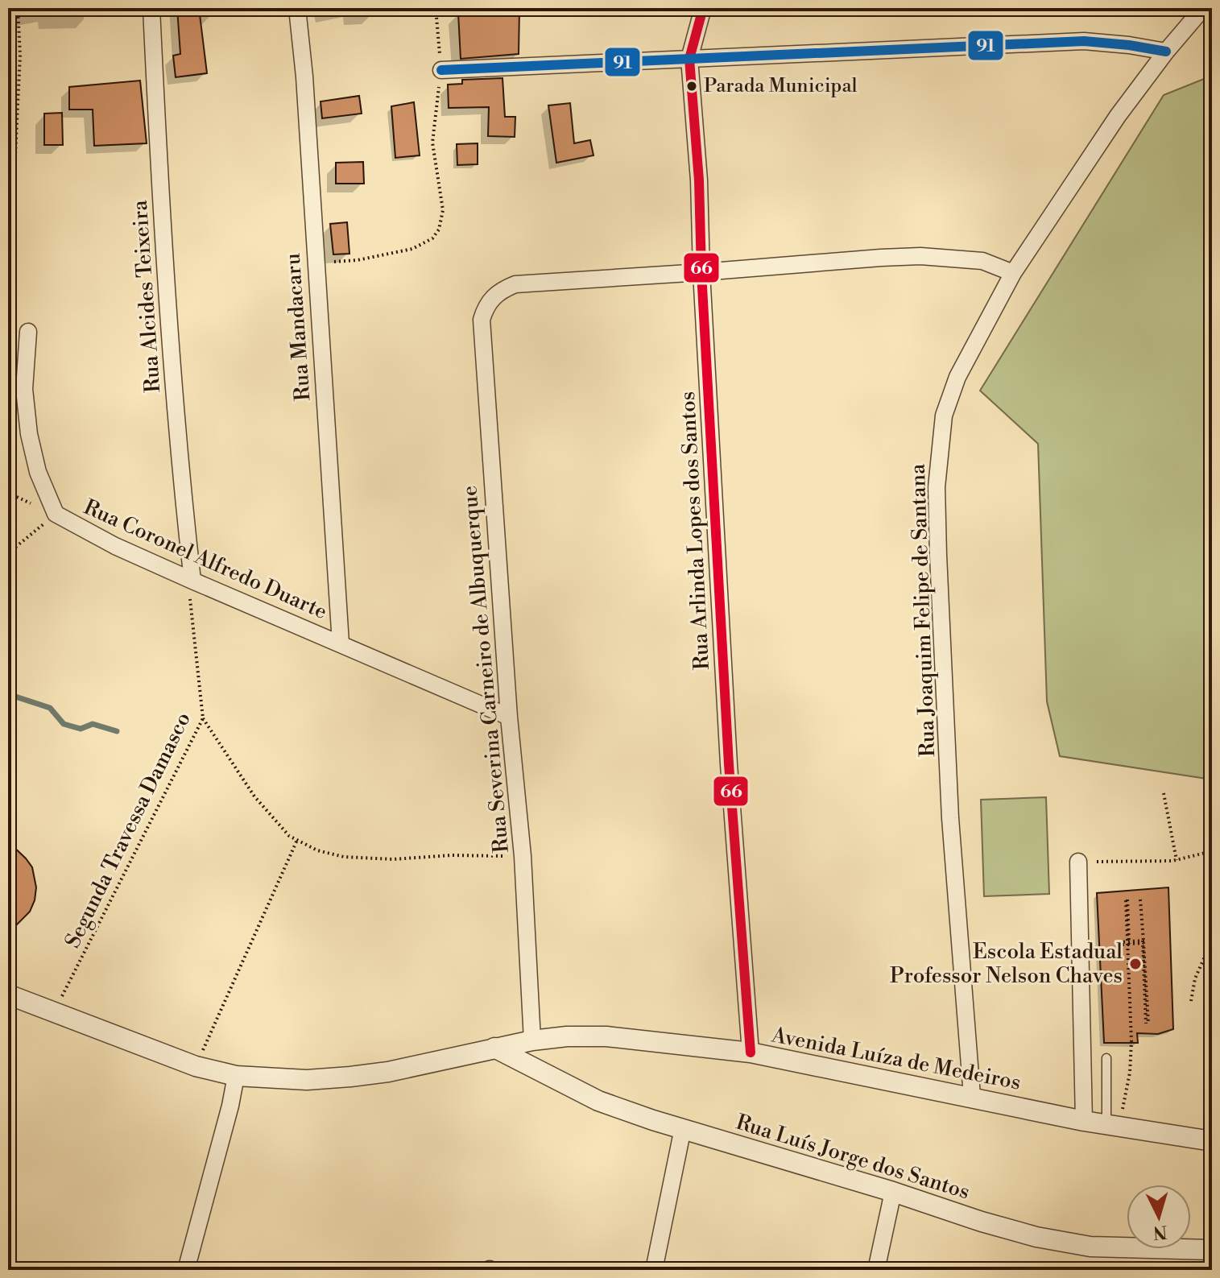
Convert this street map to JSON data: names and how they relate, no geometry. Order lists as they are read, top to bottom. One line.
{"streets":{"street":["Rua Alcides Teixeira","Rua Mandacaru","Rua Arlinda Lopes dos Santos","Rua Coronel Alfredo Duarte","Rua Joaquim Felipe de Santana","Rua Severina Carneiro de Albuquerque","Avenida Luíza de Medeiros","Rua Luís Jorge dos Santos"],"path":["Segunda Travessa Damasco"]},"crossings":[["Rua Alcides Teixeira","Rua Coronel Alfredo Duarte"],["Rua Alcides Teixeira","Segunda Travessa Damasco"],["Rua Mandacaru","Rua Coronel Alfredo Duarte"],["Rua Arlinda Lopes dos Santos","Rua Severina Carneiro de Albuquerque"],["Rua Arlinda Lopes dos Santos","Avenida Luíza de Medeiros"],["Rua Coronel Alfredo Duarte","Rua Severina Carneiro de Albuquerque"],["Rua Coronel Alfredo Duarte","Segunda Travessa Damasco"],["Rua Joaquim Felipe de Santana","Avenida Luíza de Medeiros"],["Rua Severina Carneiro de Albuquerque","Avenida Luíza de Medeiros"],["Segunda Travessa Damasco","Avenida Luíza de Medeiros"],["Avenida Luíza de Medeiros","Rua Luís Jorge dos Santos"]],"places":["Parada Municipal","Escola Estadual Professor Nelson Chaves"],"lines":["transit line 66","transit line 91"],"north":"bottom"}
